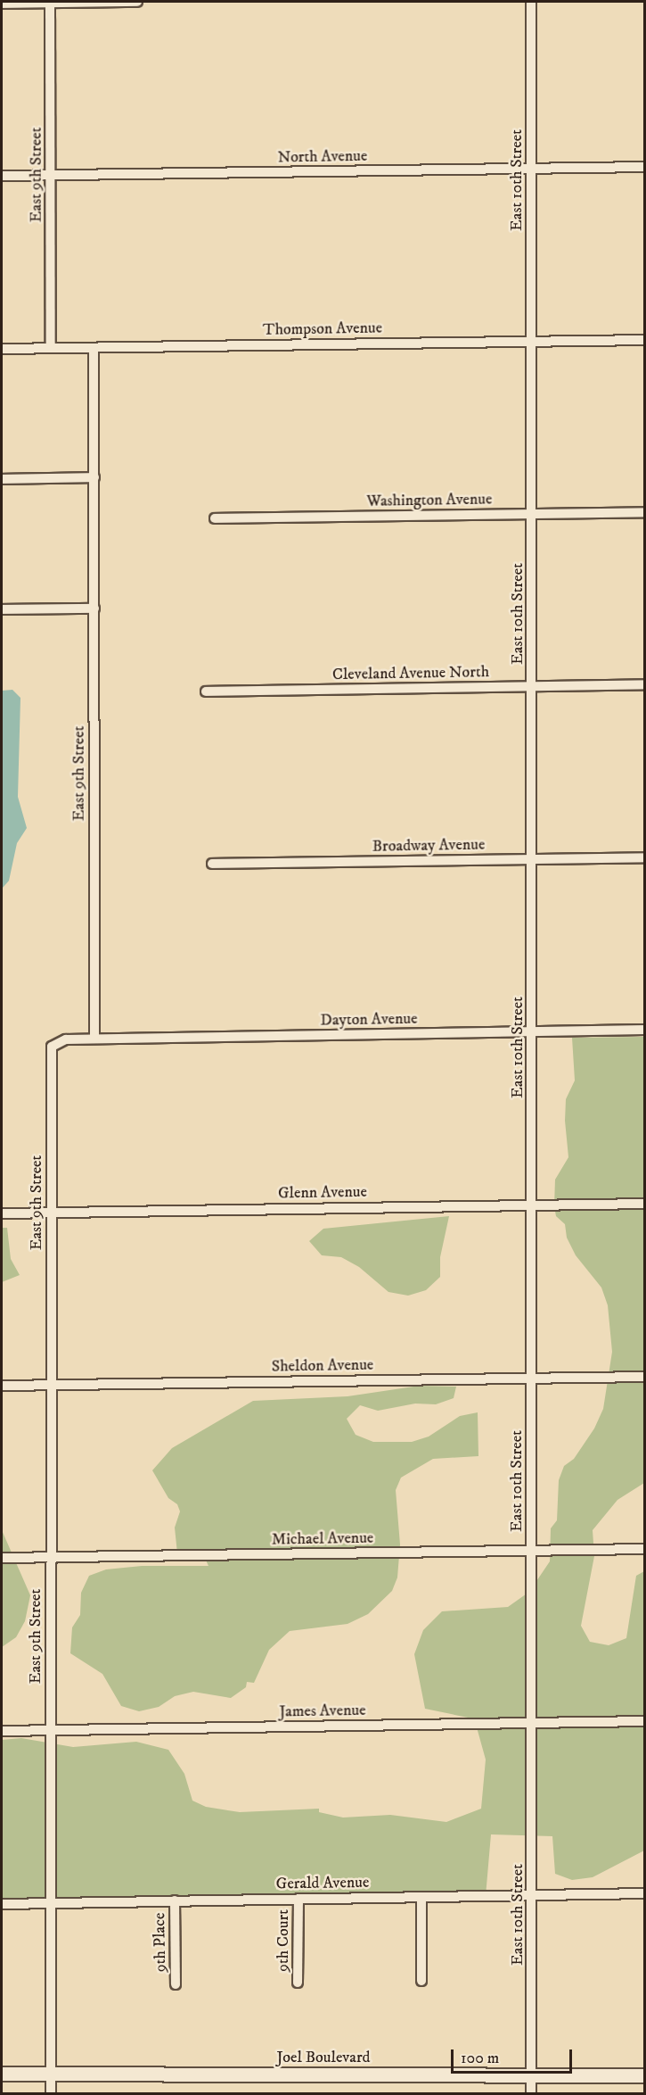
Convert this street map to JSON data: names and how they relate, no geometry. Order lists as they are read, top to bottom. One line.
{"streets":{"main road":["Joel Boulevard"],"street":["North Avenue","East 9th Street","East 10th Street","Thompson Avenue","Washington Avenue","Cleveland Avenue North","Broadway Avenue","Dayton Avenue","Glenn Avenue","Sheldon Avenue","Michael Avenue","James Avenue","Gerald Avenue","9th Court","9th Place"]},"crossings":[["North Avenue","East 9th Street"],["North Avenue","East 10th Street"],["East 9th Street","Thompson Avenue"],["East 9th Street","Dayton Avenue"],["East 9th Street","Glenn Avenue"],["East 9th Street","Sheldon Avenue"],["East 9th Street","Michael Avenue"],["East 9th Street","James Avenue"],["East 9th Street","Gerald Avenue"],["East 9th Street","Joel Boulevard"],["East 10th Street","Thompson Avenue"],["East 10th Street","Washington Avenue"],["East 10th Street","Cleveland Avenue North"],["East 10th Street","Broadway Avenue"],["East 10th Street","Dayton Avenue"],["East 10th Street","Glenn Avenue"],["East 10th Street","Sheldon Avenue"],["East 10th Street","Michael Avenue"],["East 10th Street","James Avenue"],["East 10th Street","Gerald Avenue"],["East 10th Street","Joel Boulevard"],["Gerald Avenue","9th Court"],["Gerald Avenue","9th Place"]],"scale_bar":"100 m"}
